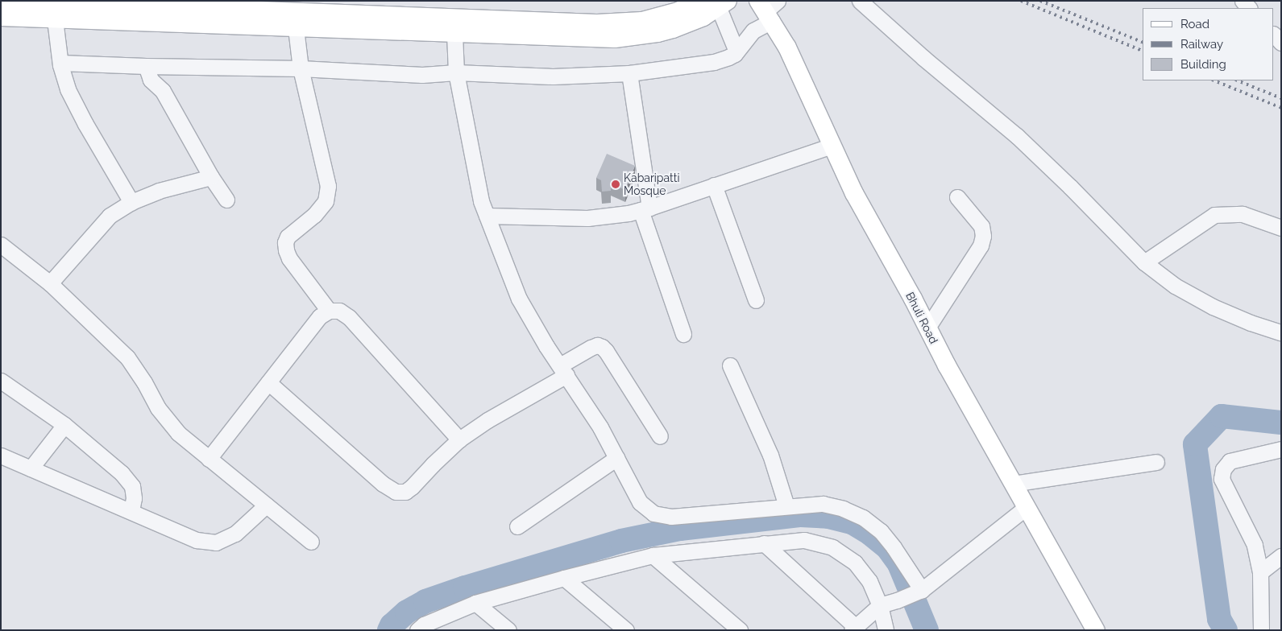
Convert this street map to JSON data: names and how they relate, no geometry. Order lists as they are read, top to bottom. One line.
{"streets":{"main road":["Bhuli Road"]},"places":["Kabaripatti Mosque"],"legend":["Road","Railway","Building"]}
